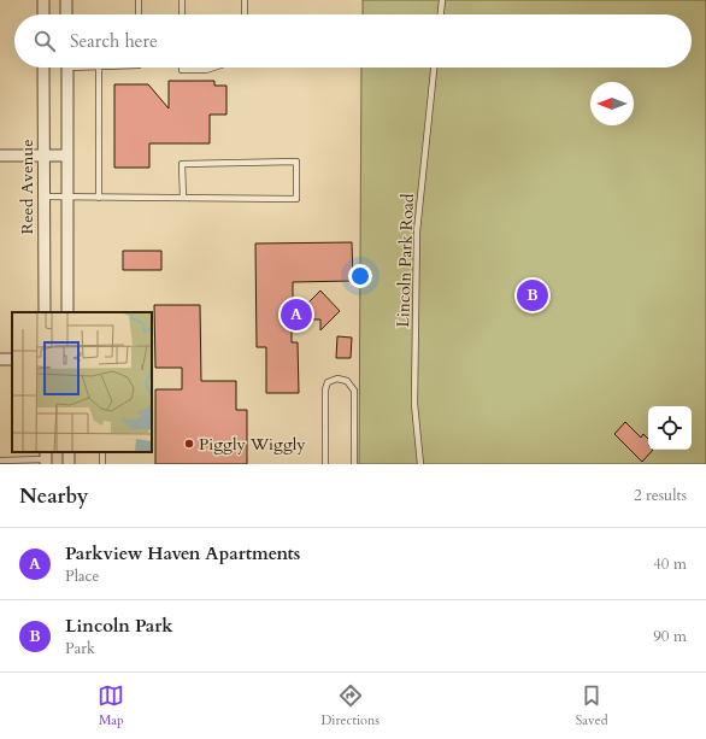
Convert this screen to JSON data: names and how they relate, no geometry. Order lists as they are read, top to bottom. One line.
{"streets":{"street":["Reed Avenue"],"lane":["Lincoln Park Road"]},"places":["Piggly Wiggly"],"north":"left","page":{"search":"Search here","pins":["B","A"],"heading":["Nearby","2 results"],"list":[{"mark":"A","name":"Parkview Haven Apartments","note":"Place","value":"40 m"},{"mark":"B","name":"Lincoln Park","note":"Park","value":"90 m"}],"nav":["Map","Directions","Saved"]}}
